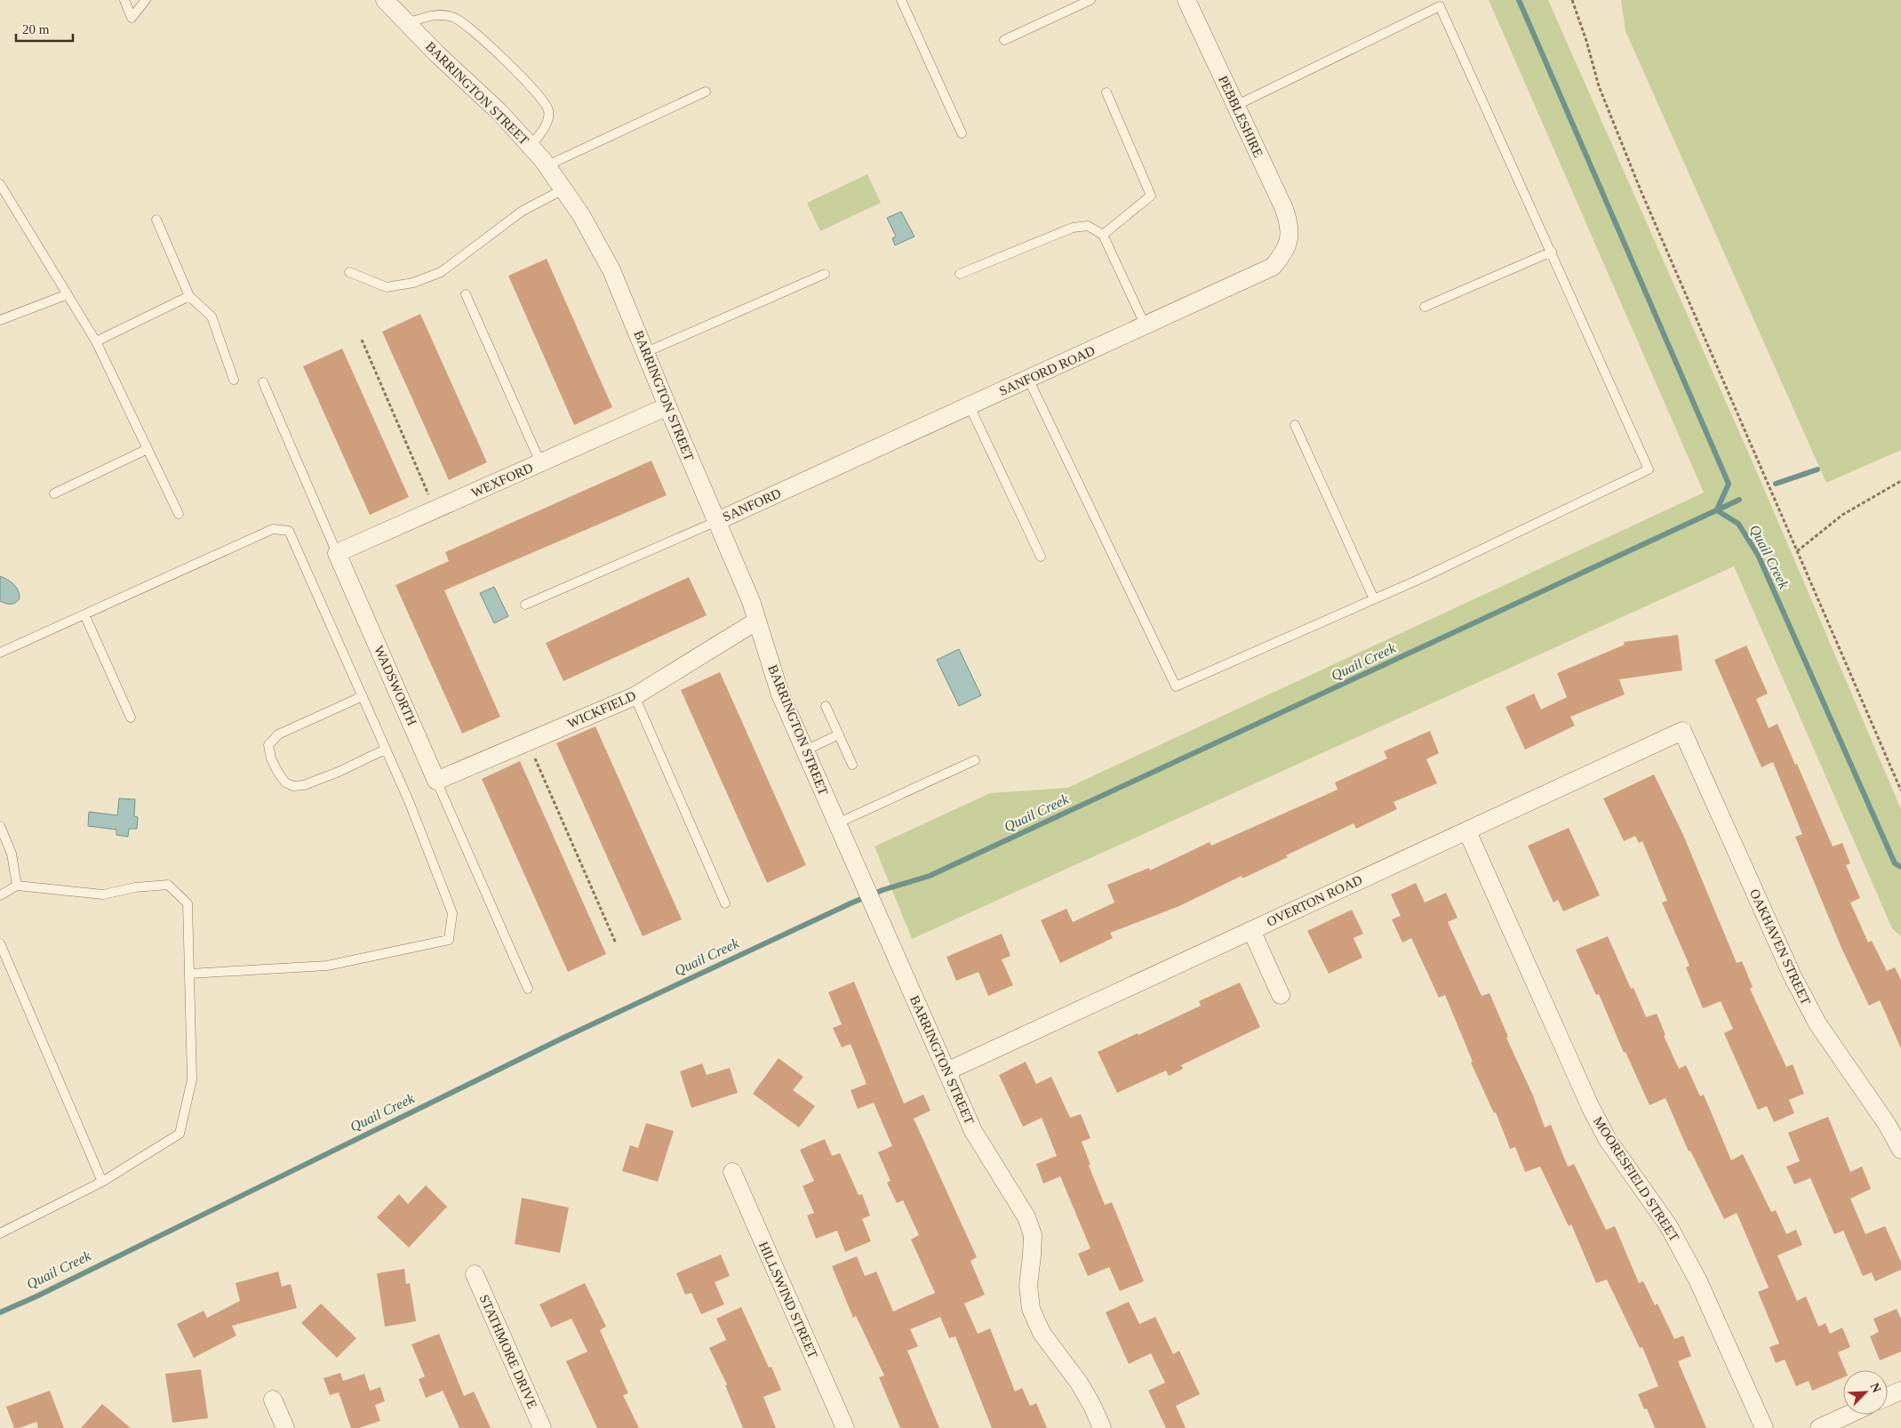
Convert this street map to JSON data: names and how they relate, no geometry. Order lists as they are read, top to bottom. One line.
{"streets":{"street":["BARRINGTON STREET","PEBBLESHIRE","SANFORD ROAD","WEXFORD","SANFORD","WADSWORTH","WICKFIELD","OVERTON ROAD","OAKHAVEN STREET","MOORESFIELD STREET","HILLSWIND STREET","STATHMORE DRIVE"]},"crossings":[["BARRINGTON STREET","WEXFORD"],["BARRINGTON STREET","SANFORD"],["BARRINGTON STREET","WICKFIELD"],["BARRINGTON STREET","OVERTON ROAD"],["PEBBLESHIRE","SANFORD ROAD"],["SANFORD ROAD","SANFORD"],["WEXFORD","WADSWORTH"],["WADSWORTH","WICKFIELD"],["OVERTON ROAD","OAKHAVEN STREET"],["OVERTON ROAD","MOORESFIELD STREET"]],"water":["Quail Creek"],"scale_bar":"20 m","north":"top right"}
